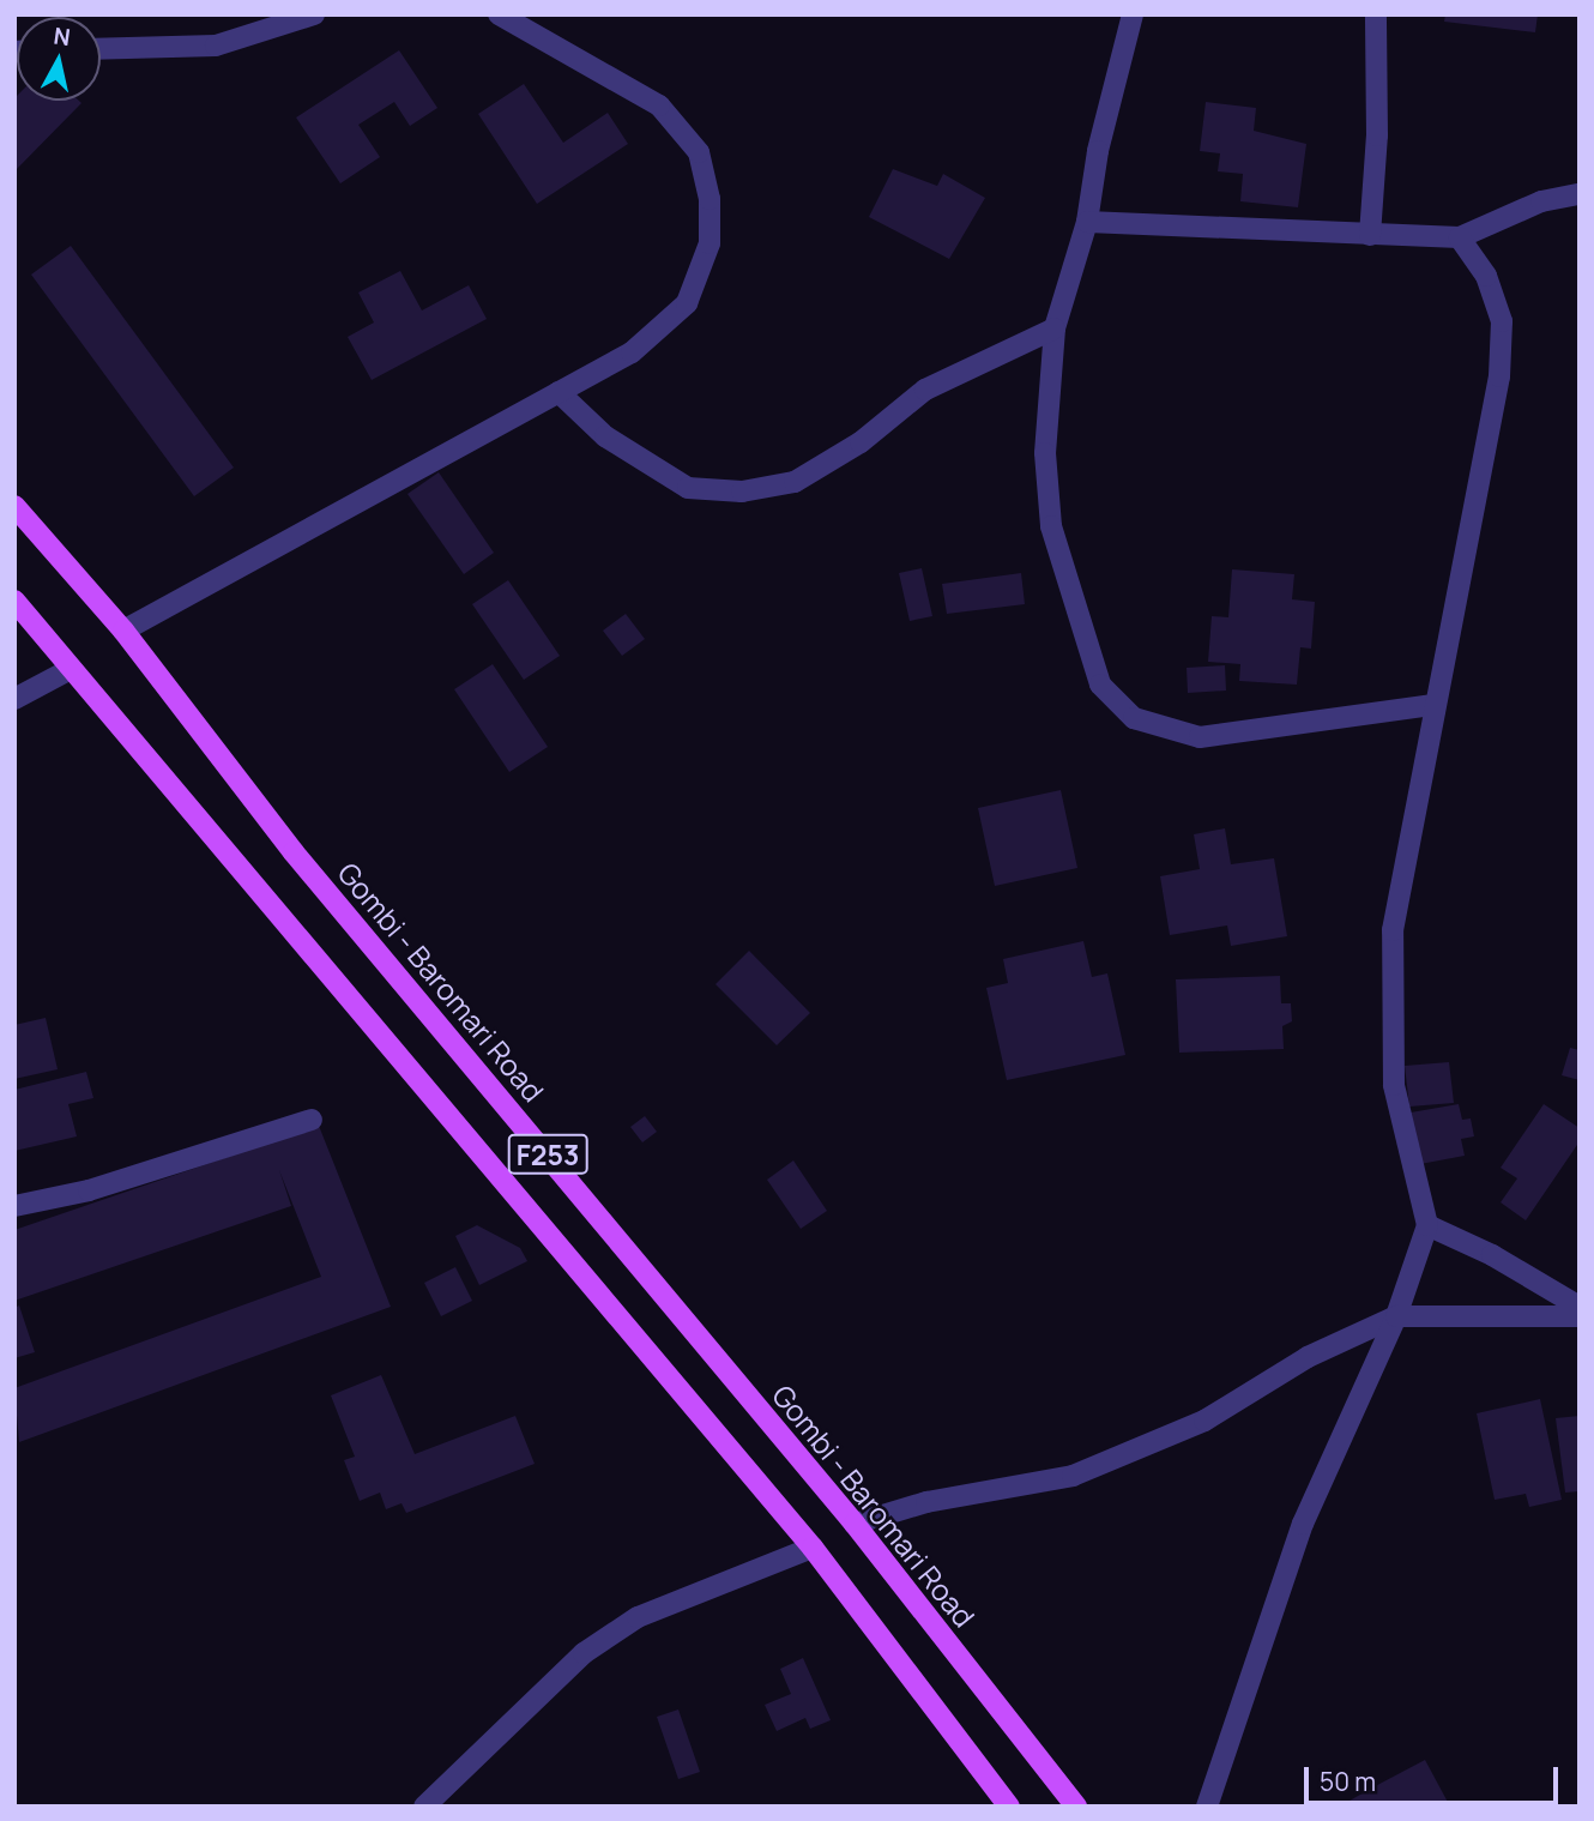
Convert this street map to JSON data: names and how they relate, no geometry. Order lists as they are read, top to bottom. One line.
{"streets":{"main road":["Gombi - Baromari Road","F253"]},"scale_bar":"50 m","north":"top"}
